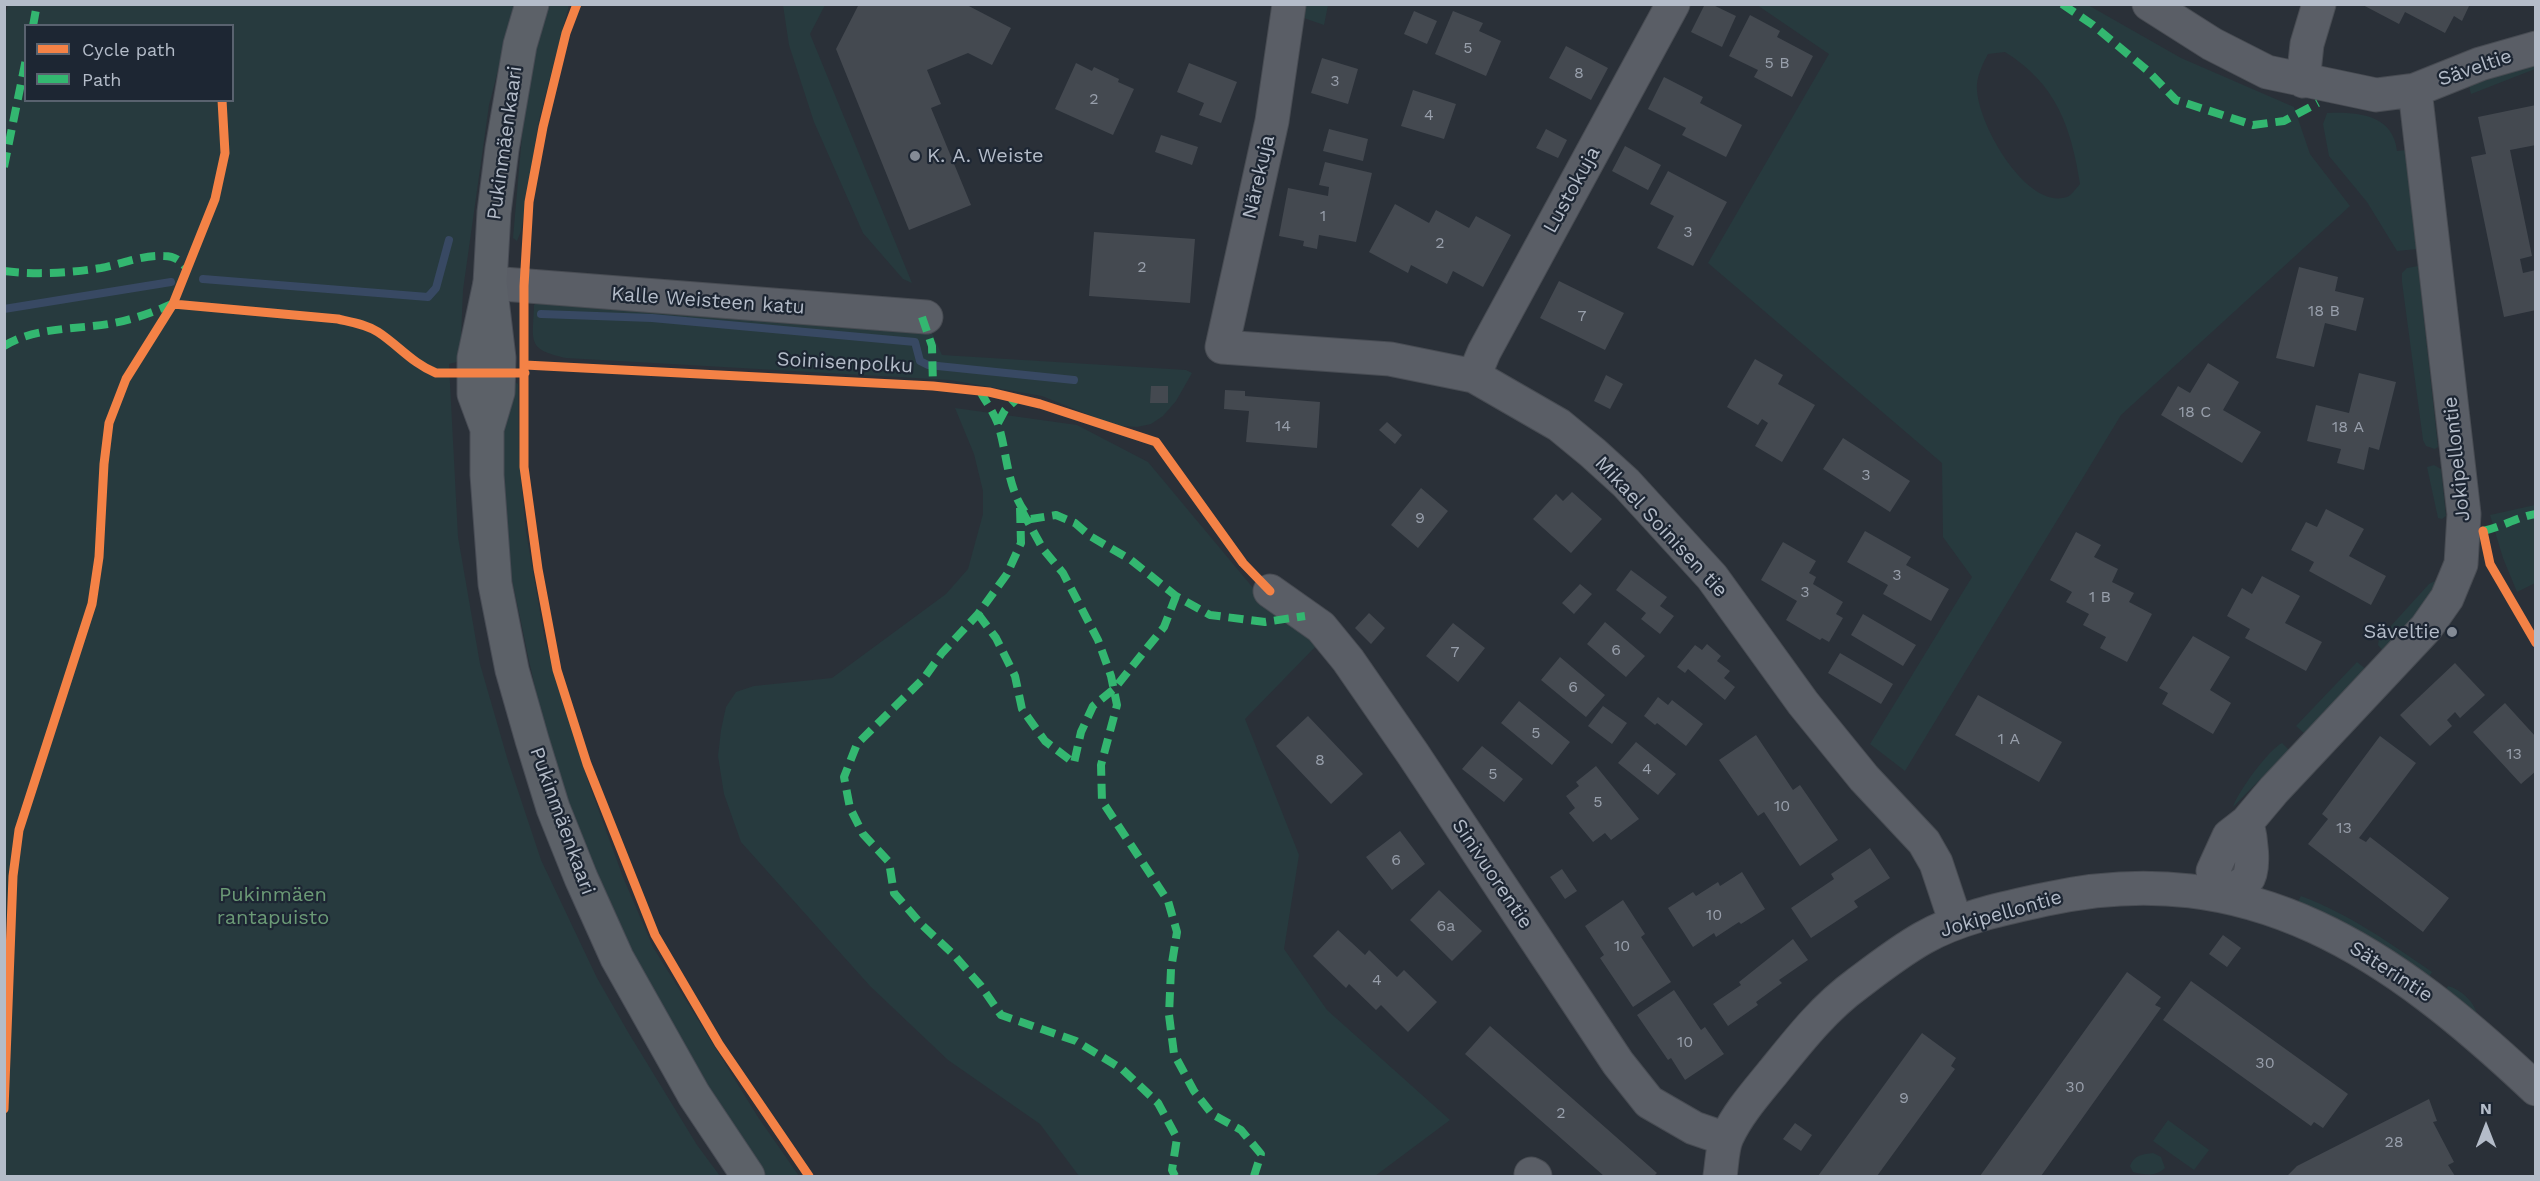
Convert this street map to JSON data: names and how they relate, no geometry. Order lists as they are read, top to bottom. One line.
{"streets":{"main road":["Pukinmäenkaari"],"street":["Säveltie","Närekuja","Lustokuja","Kalle Weisteen katu","Jokipellontie","Mikael Soinisen tie","Sinivuorentie","Säterintie"],"cycle path":["Soinisenpolku"]},"crossings":[["Säveltie","Jokipellontie"],["Pukinmäenkaari","Kalle Weisteen katu"],["Närekuja","Mikael Soinisen tie"],["Lustokuja","Mikael Soinisen tie"],["Jokipellontie","Mikael Soinisen tie"],["Jokipellontie","Sinivuorentie"],["Jokipellontie","Säterintie"]],"parks":["Pukinmäen rantapuisto"],"places":["K. A. Weiste","Säveltie"],"house_numbers":["5","5 B","8","3","2","4","1","3","2","2","18 B","7","18 C","14","18 A","3","9","3","3","1 B","6","7","6","5","1 A","13","8","4","5","5","10","13","6","10","6a","10","4","10","30","30","9","2","28"],"legend":["Cycle path","Path"],"north":"top"}
